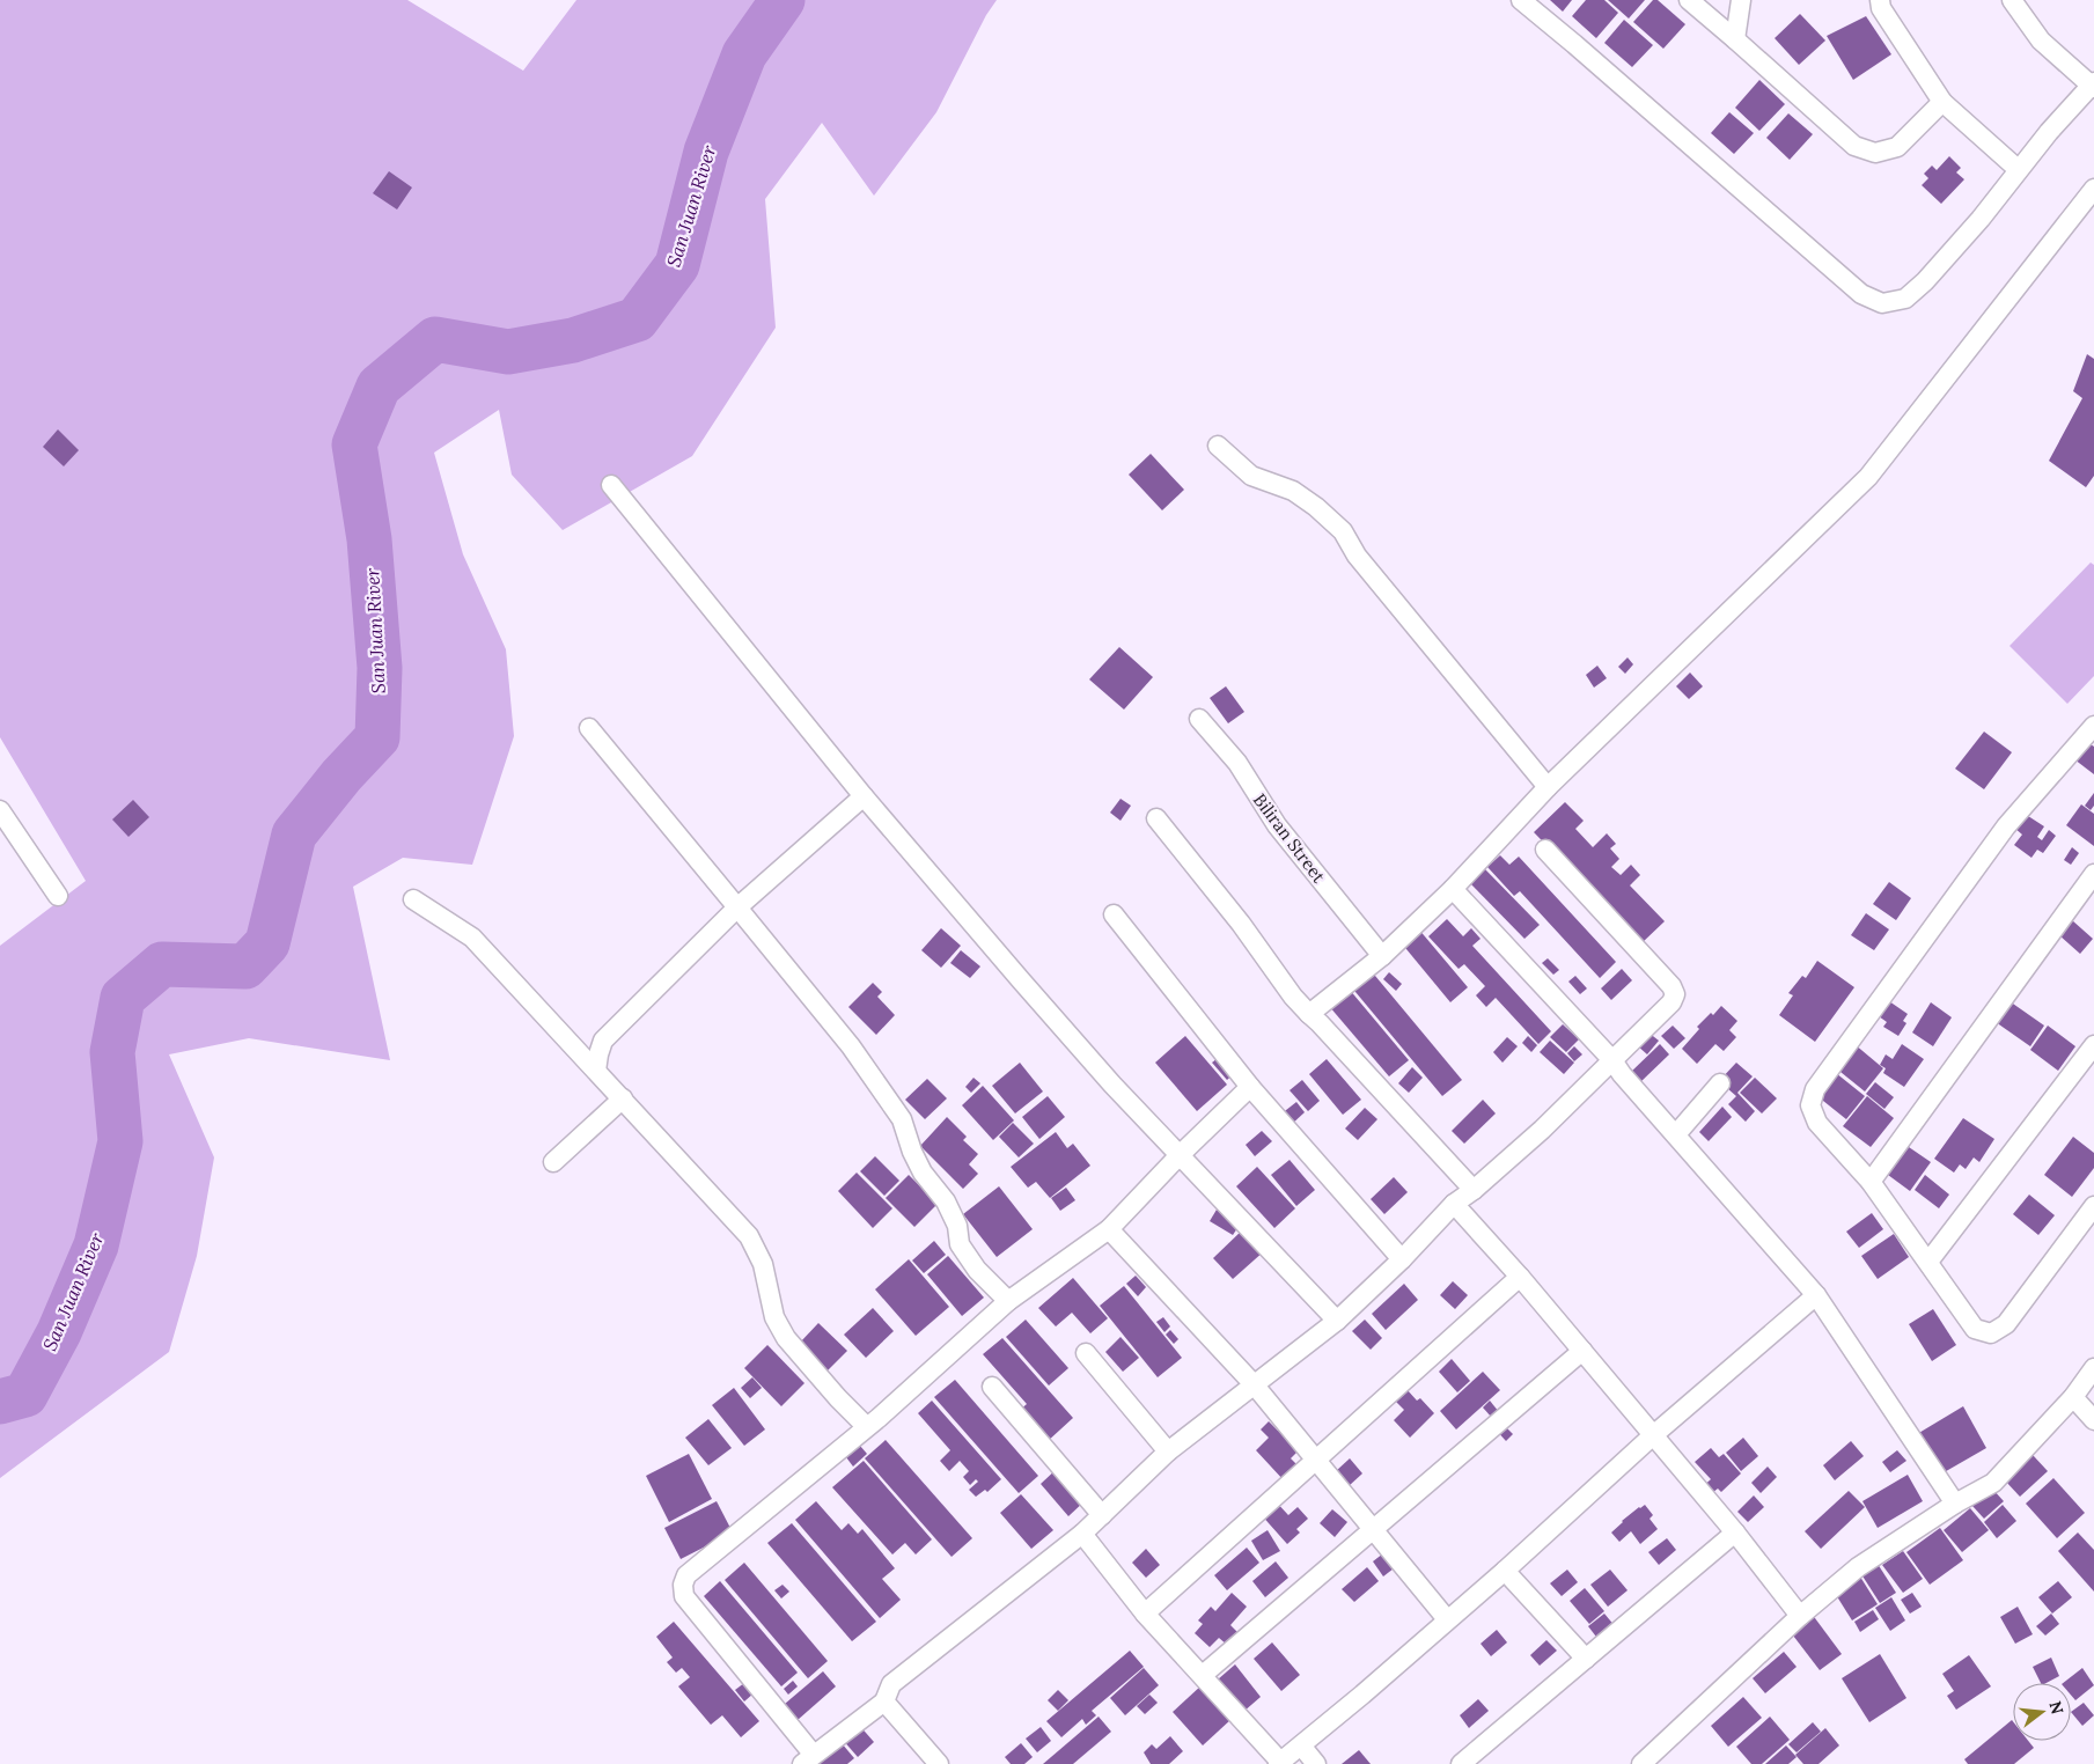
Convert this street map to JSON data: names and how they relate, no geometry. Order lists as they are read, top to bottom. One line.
{"streets":{"street":["Biliran Street"]},"water":["San Juan River"],"north":"right"}
